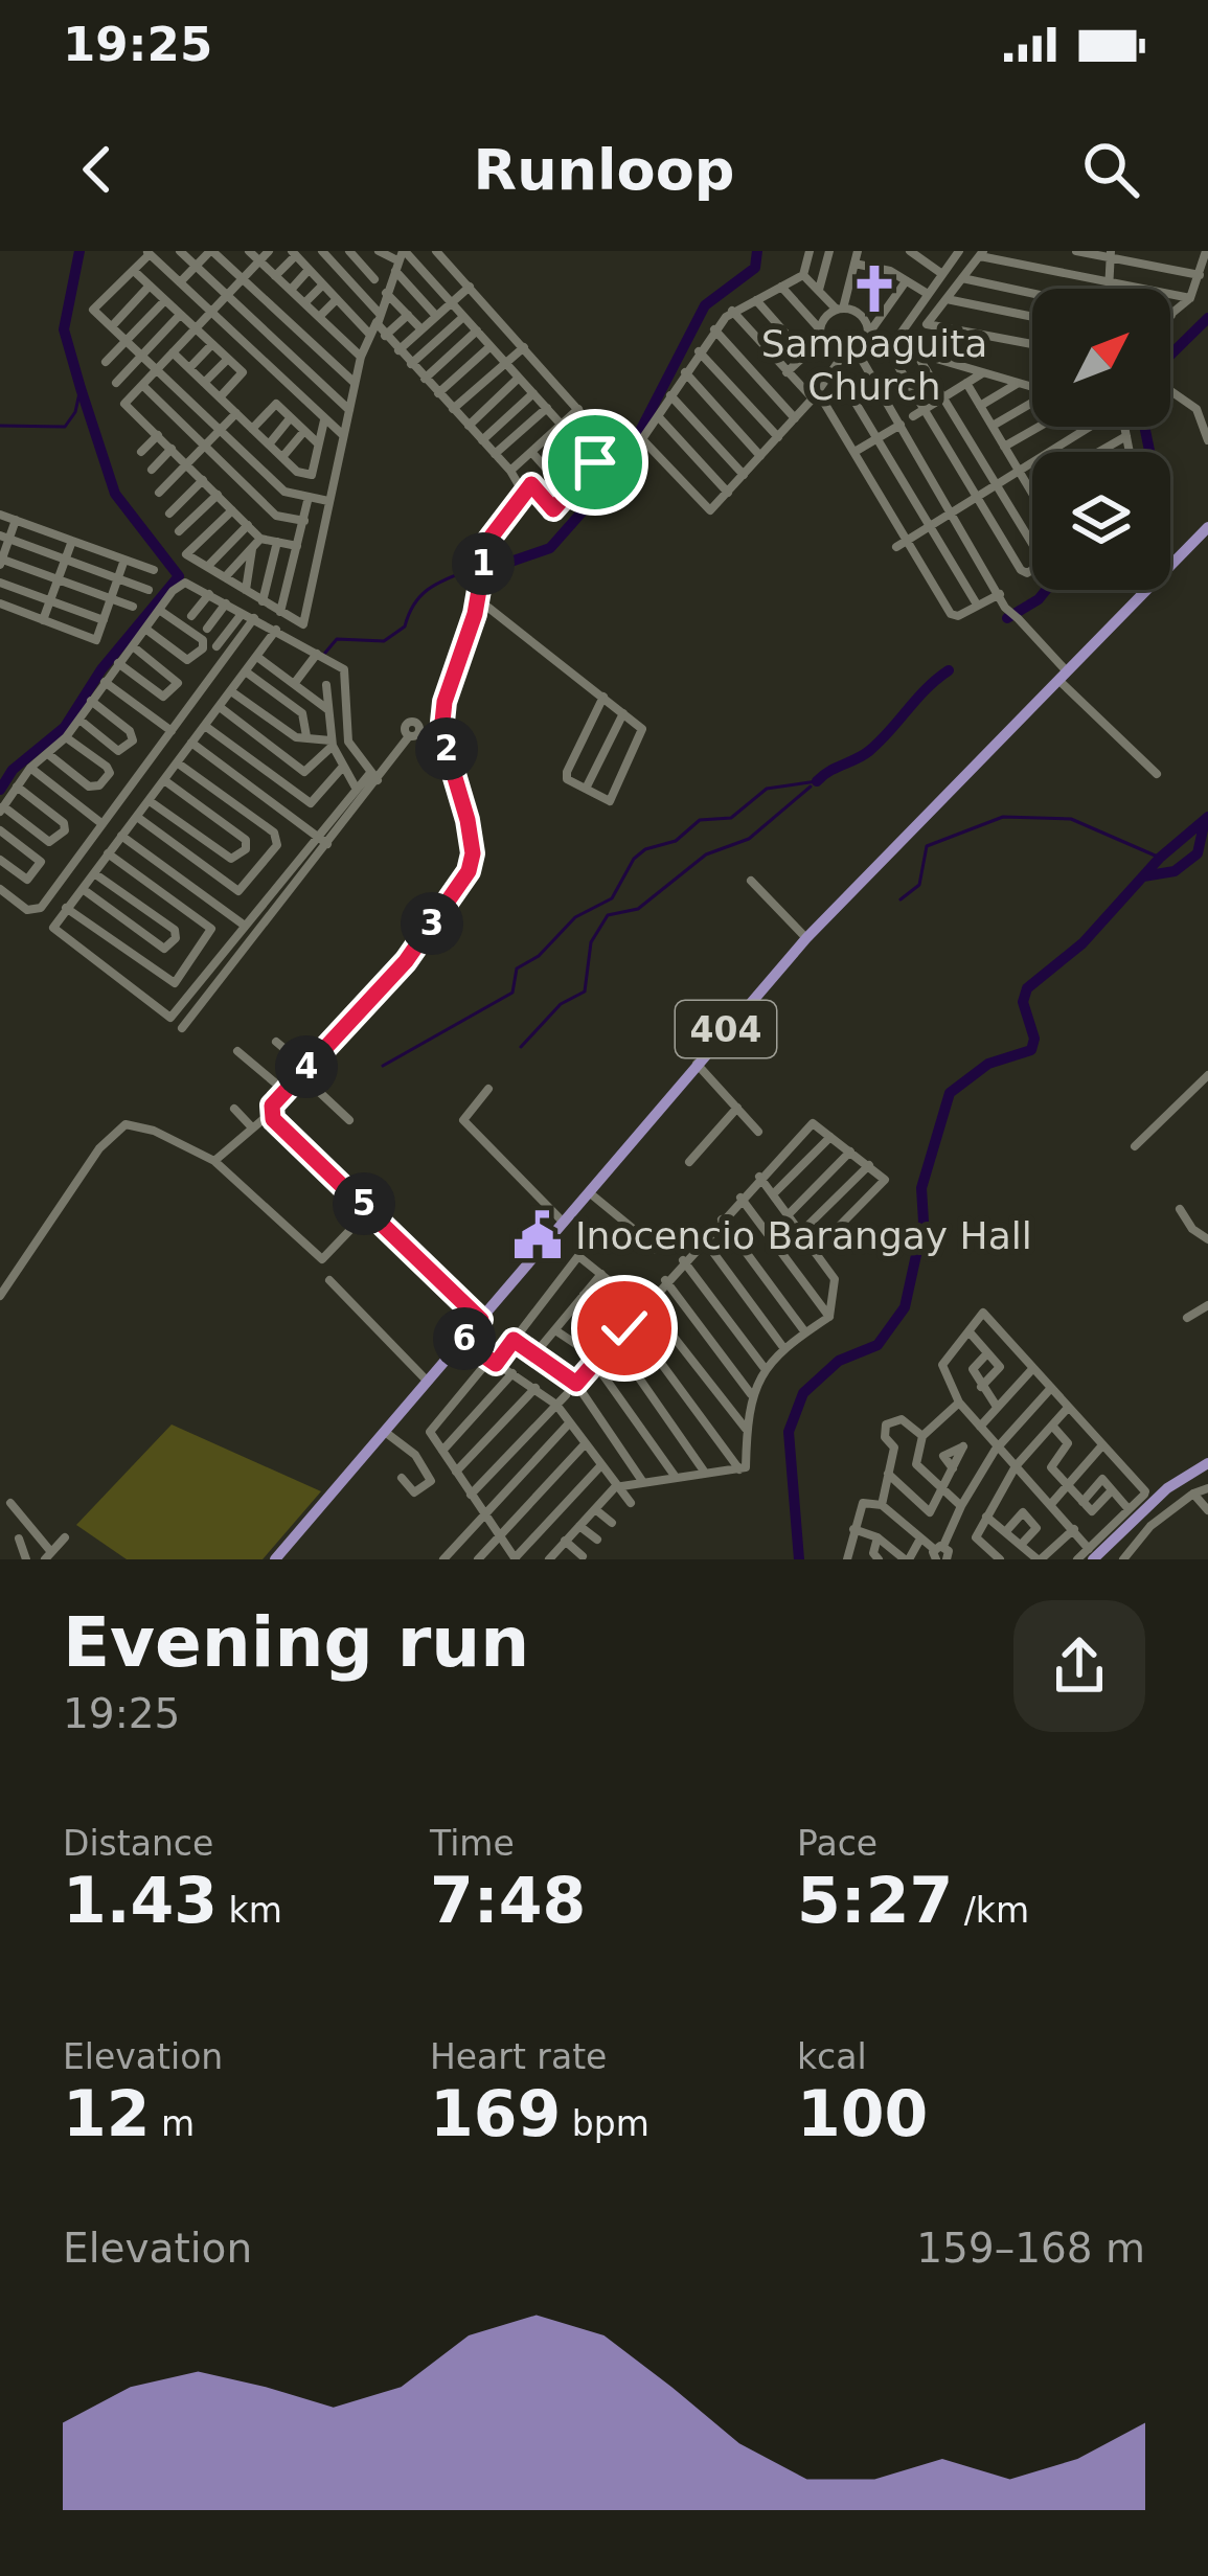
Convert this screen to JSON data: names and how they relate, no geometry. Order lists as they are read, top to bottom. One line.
{"streets":{"main road":["404"]},"places":{"church":["Sampaguita Church"],"public building":["Inocencio Barangay Hall"]},"north":"top right","page":{"status":"19:25","header":"Runloop","pins":["1","2","3","4","5","6"],"heading":["Evening run","19:25"],"stats":[["Distance","1.43 km"],["Time","7:48"],["Pace","5:27 /km"],["Elevation","12 m"],["Heart rate","169 bpm"],["kcal","100"]],"chart":["Elevation","159–168 m"]}}
